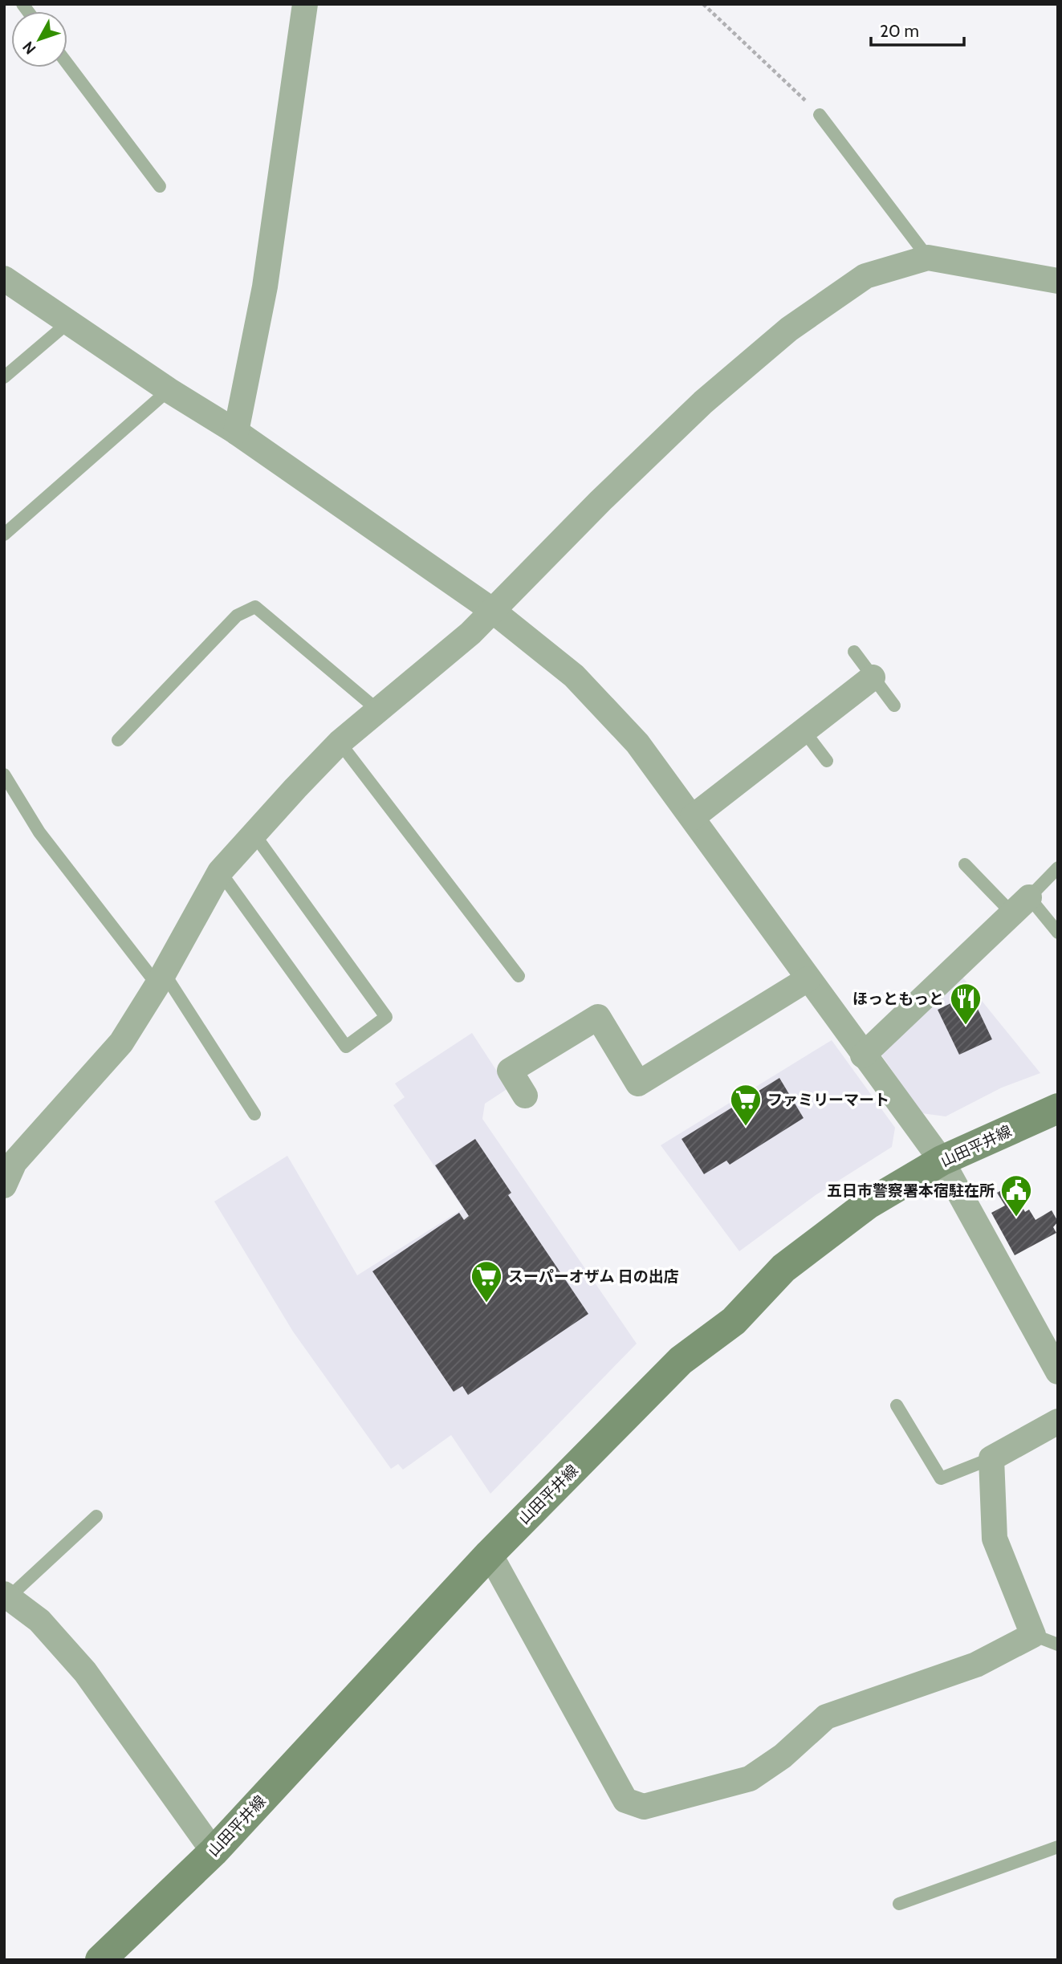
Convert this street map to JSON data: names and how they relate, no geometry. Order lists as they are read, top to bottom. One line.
{"streets":{"main road":["山田平井線"]},"places":{"restaurant":["ほっともっと"],"supermarket":["ファミリーマート","スーパーオザム 日の出店"],"public building":["五日市警察署本宿駐在所"]},"scale_bar":"20 m","north":"bottom left"}
